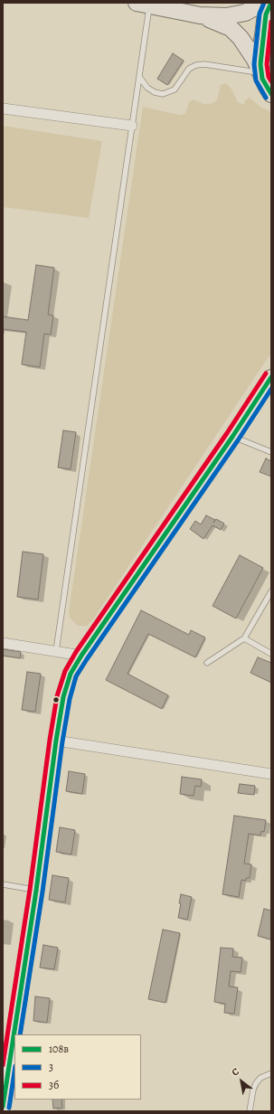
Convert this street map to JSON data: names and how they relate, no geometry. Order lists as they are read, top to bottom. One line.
{"lines":["transit line 108в","transit line 3","transit line 3б"],"legend":["108в","3","3б"],"north":"top left"}
